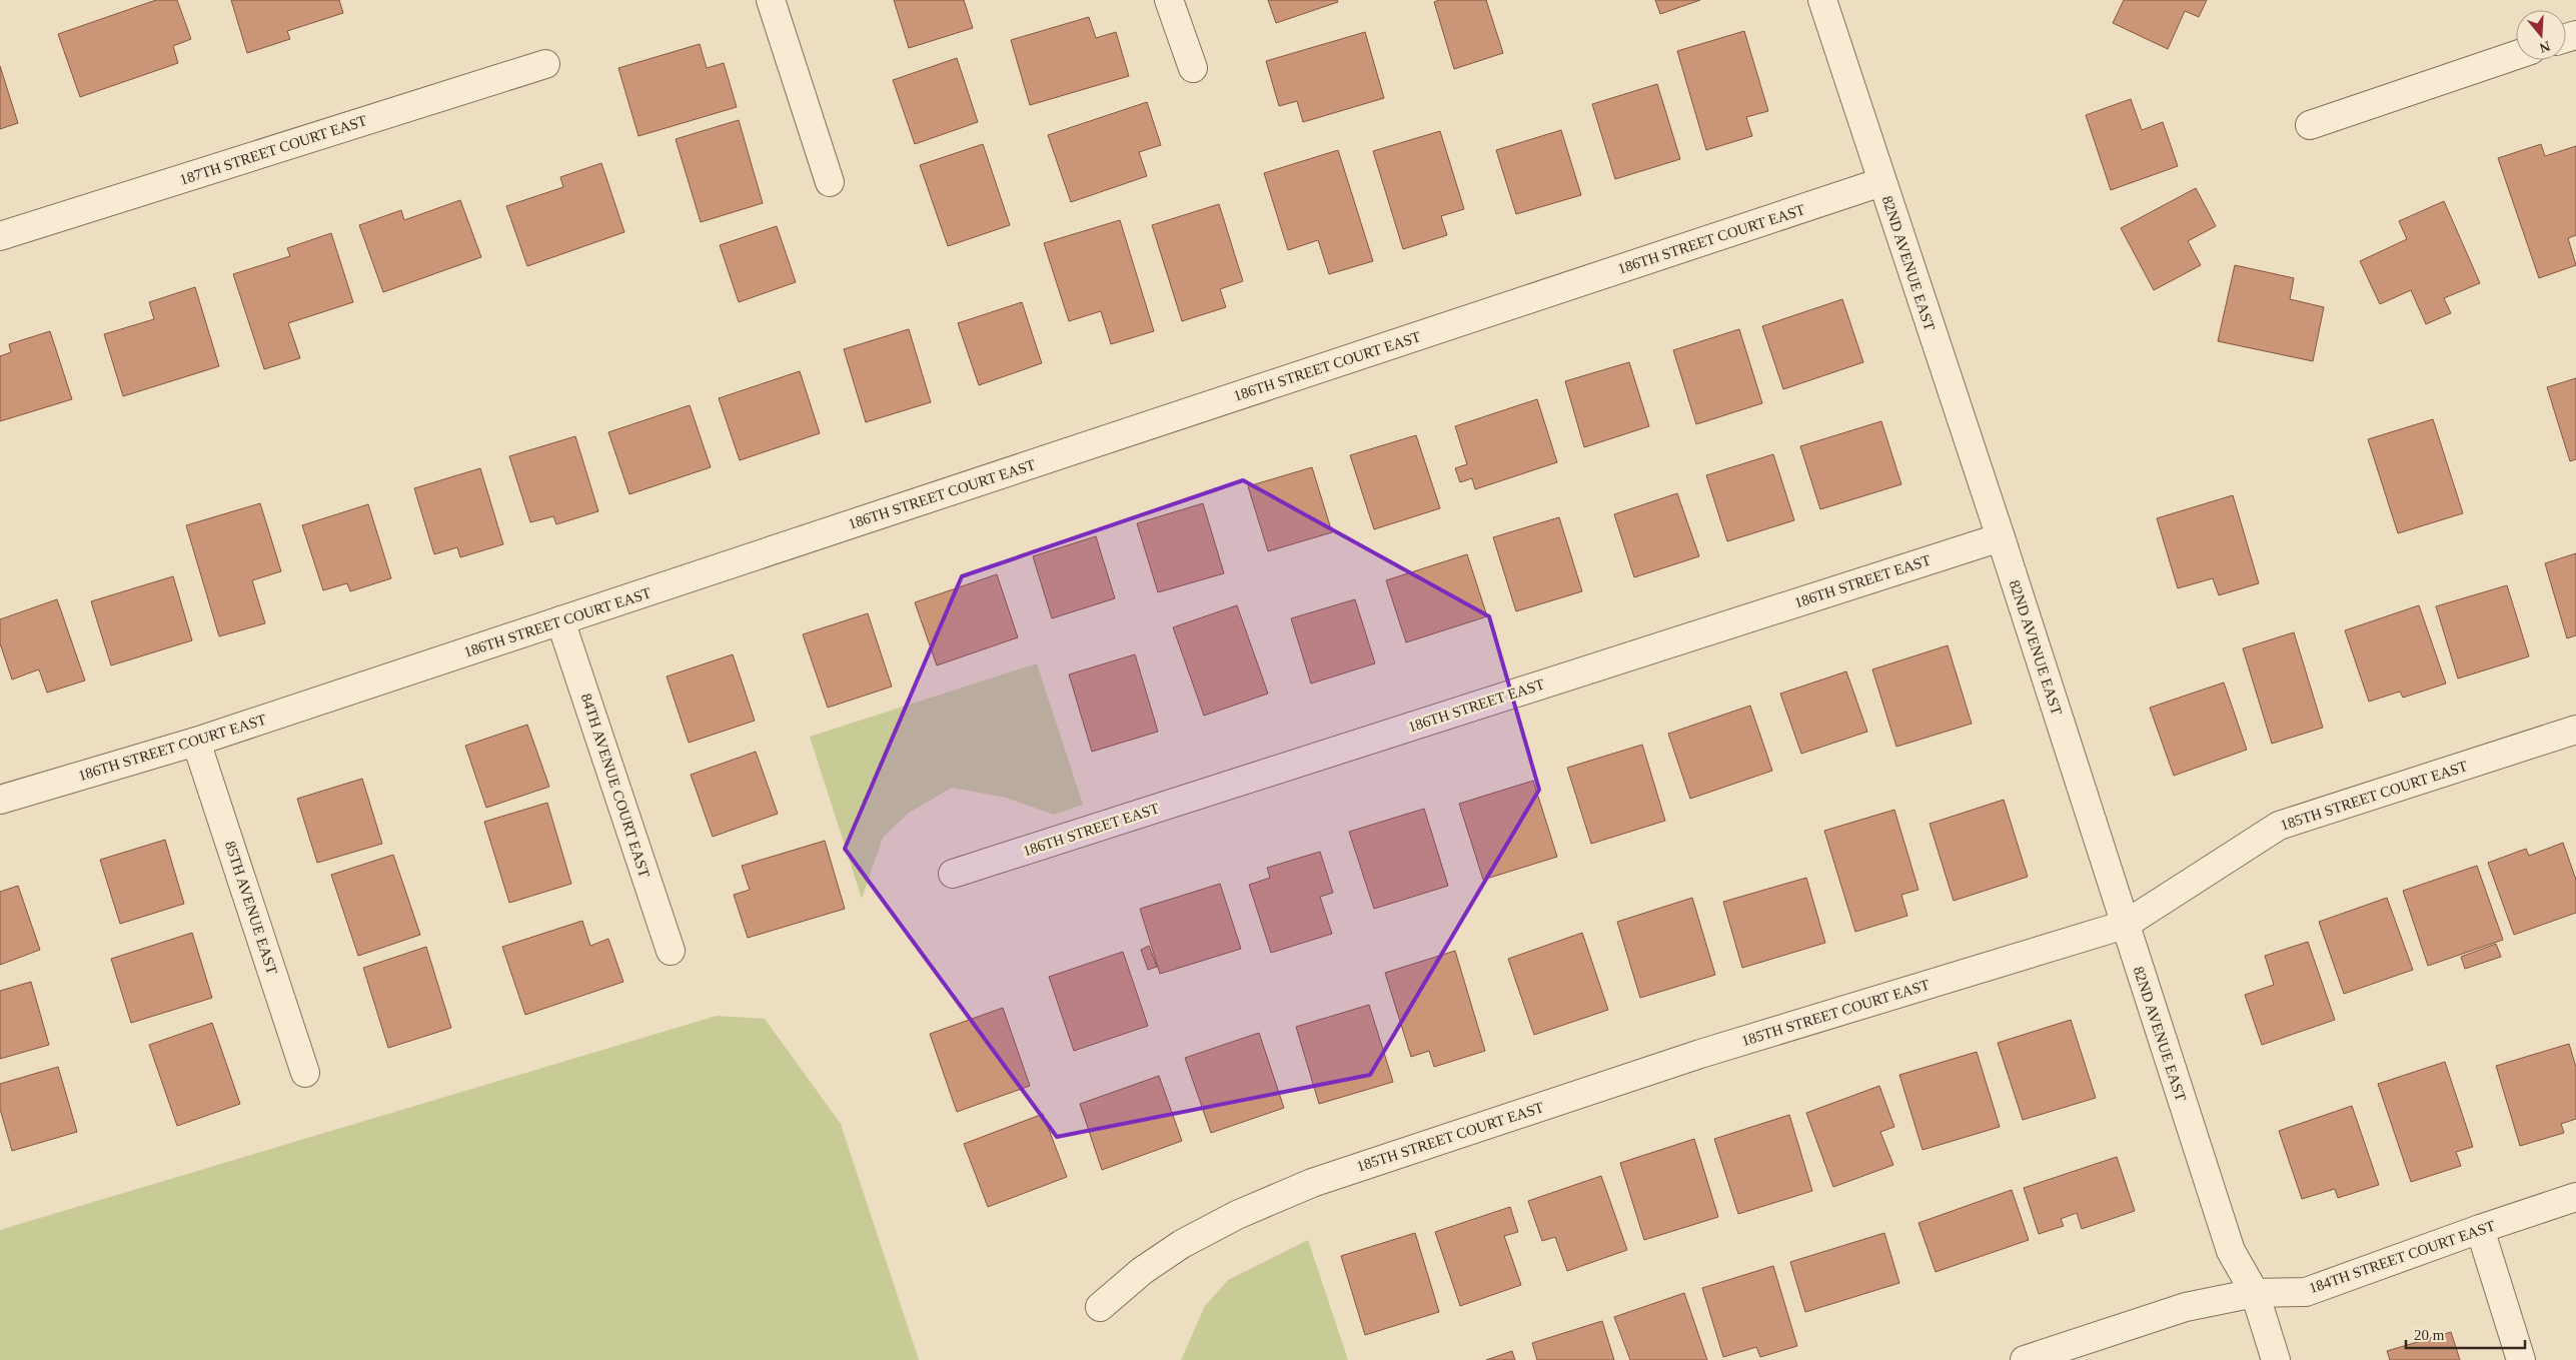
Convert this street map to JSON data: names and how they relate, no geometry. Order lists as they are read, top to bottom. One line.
{"streets":{"street":["187TH STREET COURT EAST","186TH STREET COURT EAST","82ND AVENUE EAST","186TH STREET EAST","84TH AVENUE COURT EAST","185TH STREET COURT EAST","85TH AVENUE EAST","184TH STREET COURT EAST"]},"crossings":[["186TH STREET COURT EAST","82ND AVENUE EAST"],["186TH STREET COURT EAST","84TH AVENUE COURT EAST"],["186TH STREET COURT EAST","85TH AVENUE EAST"],["82ND AVENUE EAST","186TH STREET EAST"],["82ND AVENUE EAST","185TH STREET COURT EAST"],["82ND AVENUE EAST","184TH STREET COURT EAST"]],"scale_bar":"20 m","north":"bottom"}
